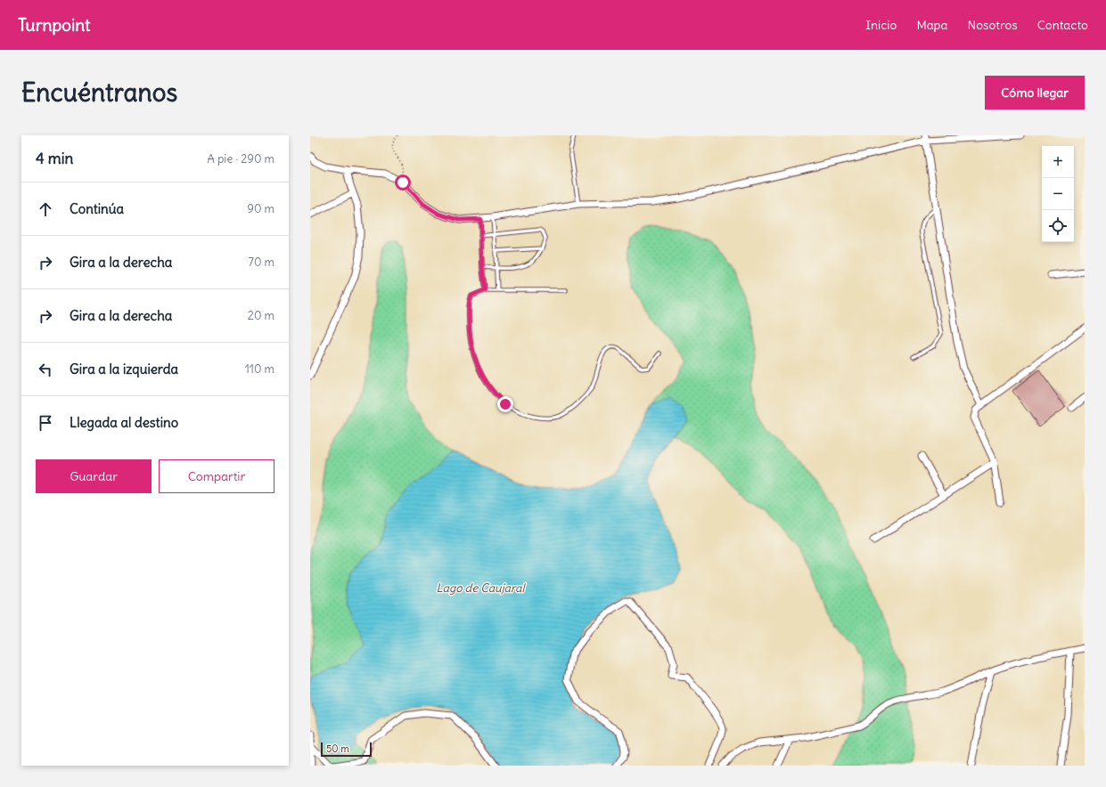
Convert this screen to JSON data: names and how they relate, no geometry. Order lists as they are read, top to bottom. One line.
{"water":["Lago de Caujaral"],"scale_bar":"50 m","page":{"header":"Turnpoint","nav":["Inicio","Mapa","Nosotros","Contacto"],"buttons":["Cómo llegar",["Guardar","Compartir"]],"title":"Encuéntranos","heading":["4 min","A pie · 290 m"],"map_buttons":["+","−"],"list":[["Continúa","90 m"],["Gira a la derecha","70 m"],["Gira a la derecha","20 m"],["Gira a la izquierda","110 m"],"Llegada al destino"],"scale":"50 m"}}
